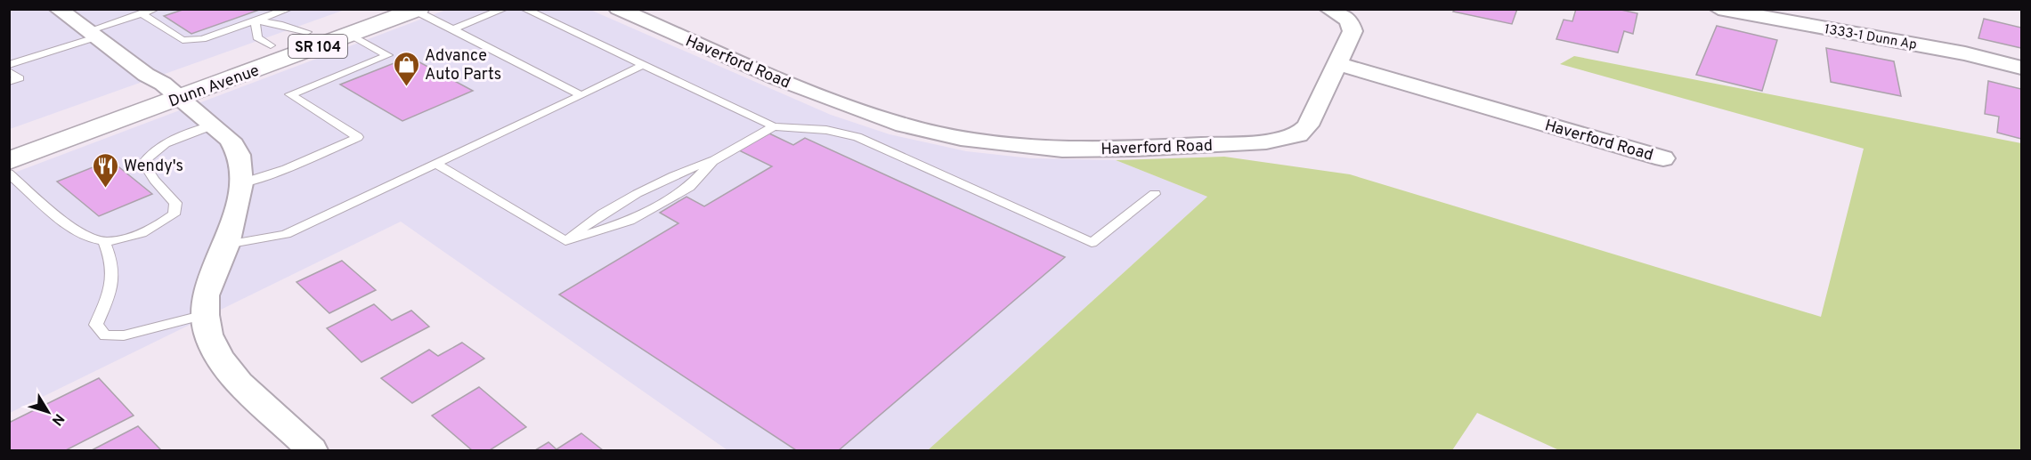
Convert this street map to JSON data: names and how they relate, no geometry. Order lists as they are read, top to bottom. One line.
{"streets":{"main road":["SR 104","Dunn Avenue"],"street":["1333-1 Dunn Ap","Haverford Road"]},"places":{"shop":["Advance Auto Parts"],"restaurant":["Wendy's"]},"north":"bottom right"}
